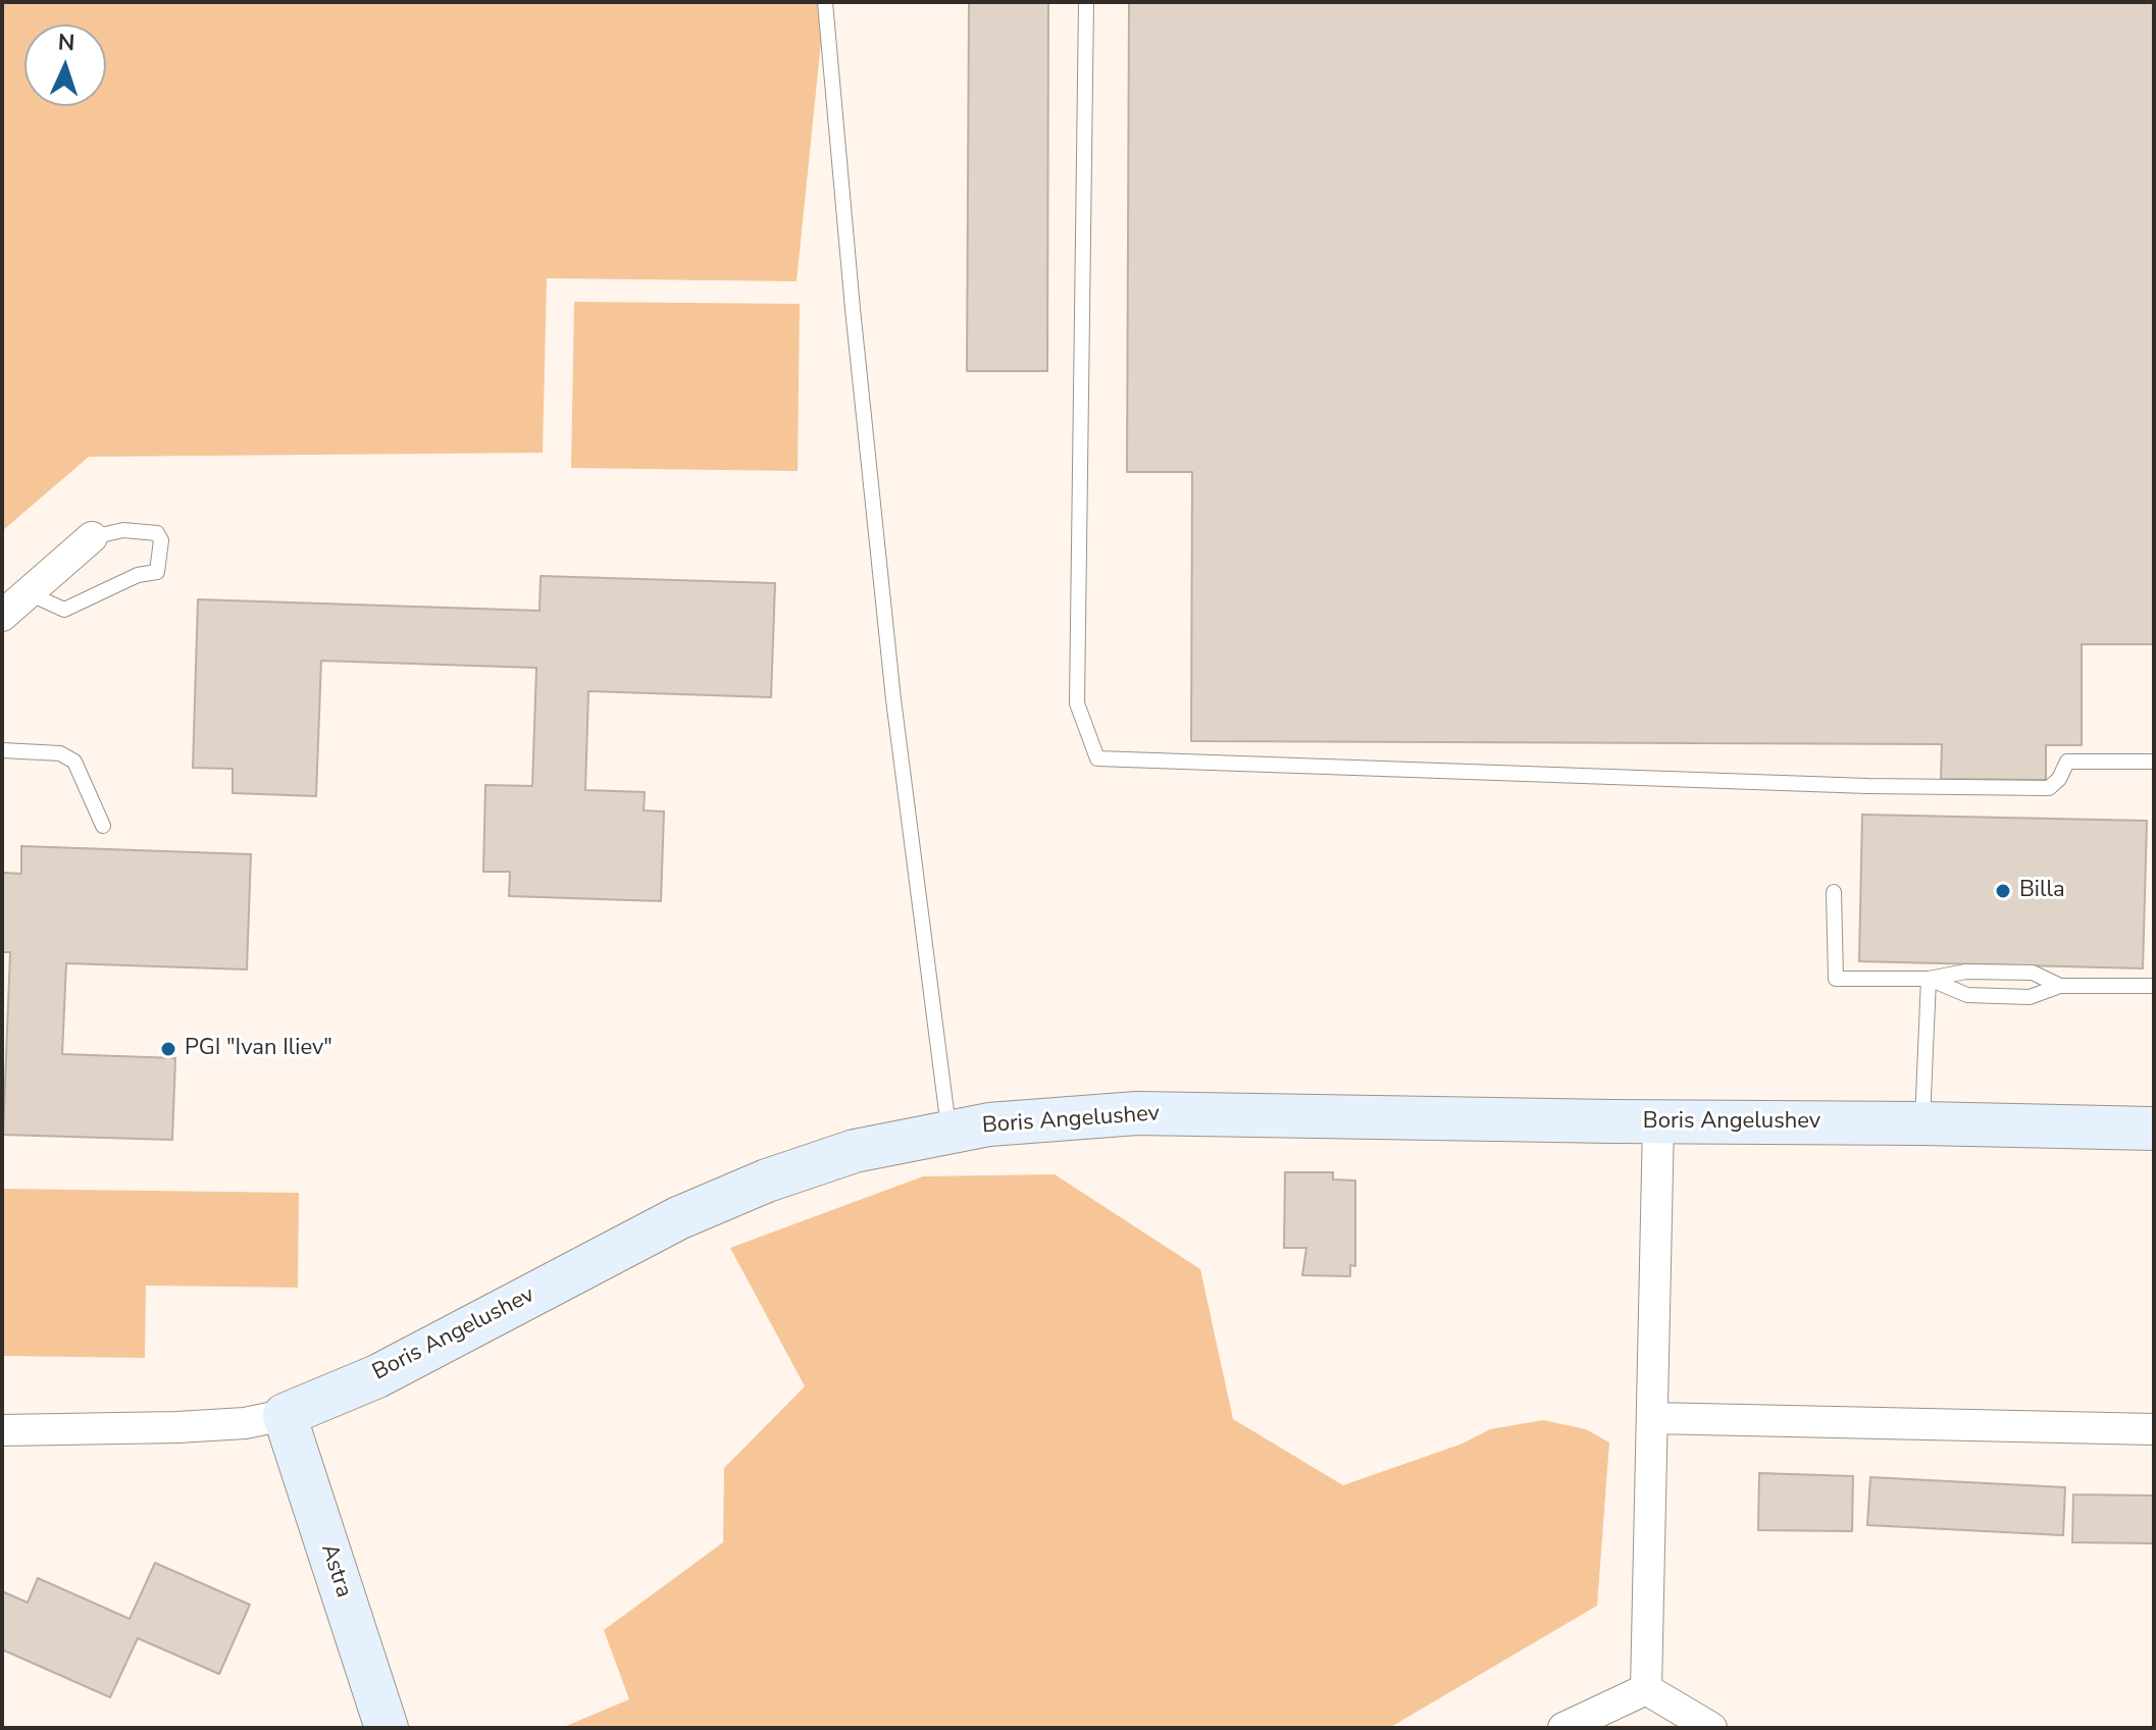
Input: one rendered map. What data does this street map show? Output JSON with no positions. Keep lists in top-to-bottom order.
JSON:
{
  "streets": {
    "street": ["Boris Angelushev", "Astra"]
  },
  "crossings": [
    ["Boris Angelushev", "Astra"]
  ],
  "places": ["Billa", "PGI \"Ivan Iliev\""],
  "north": "top"
}
